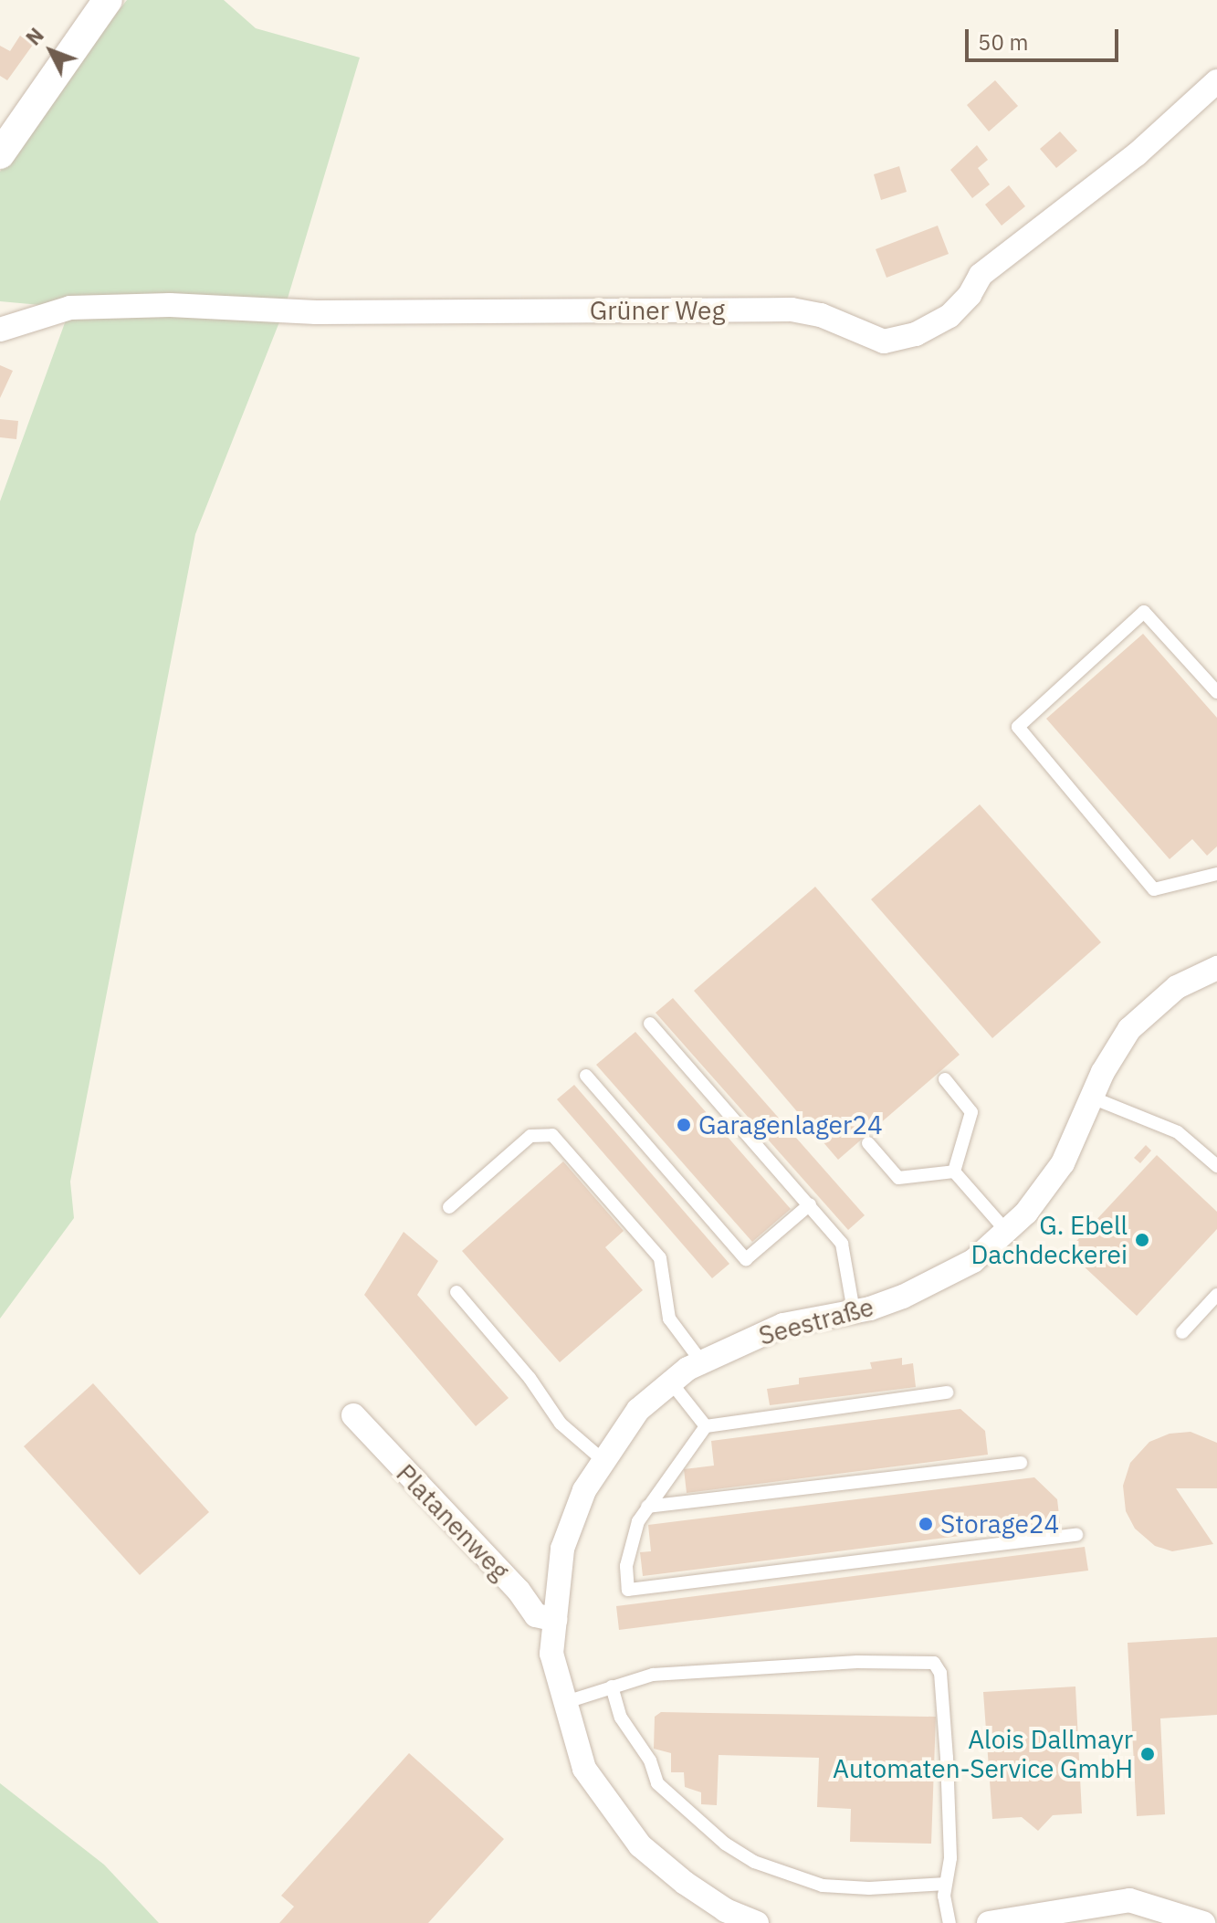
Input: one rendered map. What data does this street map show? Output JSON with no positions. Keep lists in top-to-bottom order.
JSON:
{
  "streets": {
    "street": ["Grüner Weg", "Seestraße", "Platanenweg"]
  },
  "crossings": [
    ["Seestraße", "Platanenweg"]
  ],
  "places": [
    "Garagenlager24",
    "G. Ebell Dachdeckerei",
    "Storage24",
    "Alois Dallmayr Automaten-Service GmbH"
  ],
  "scale_bar": "50 m",
  "north": "top left"
}
